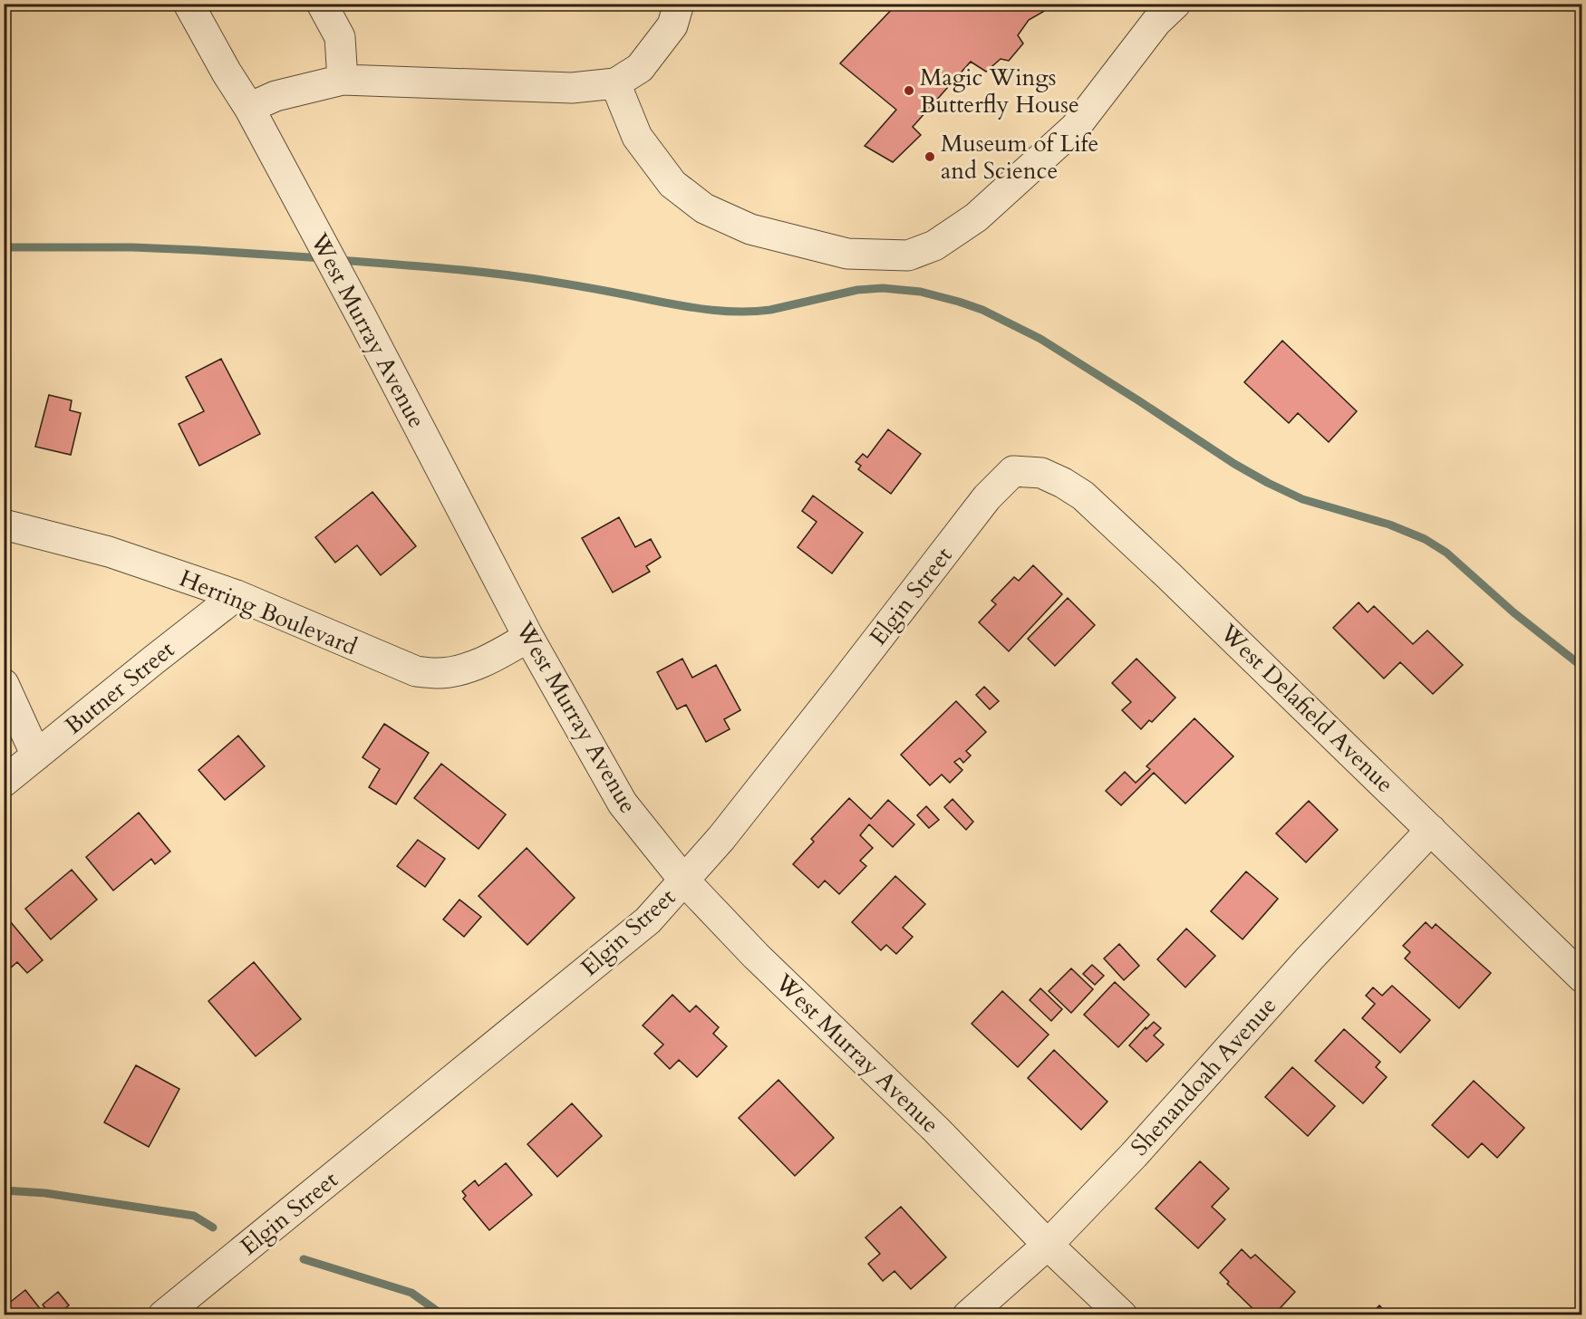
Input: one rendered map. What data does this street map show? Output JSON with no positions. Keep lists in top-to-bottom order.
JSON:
{
  "streets": {
    "street": [
      "West Murray Avenue",
      "Elgin Street",
      "Herring Boulevard",
      "Butner Street",
      "West Delafield Avenue",
      "Shenandoah Avenue"
    ]
  },
  "crossings": [
    ["West Murray Avenue", "Elgin Street"],
    ["West Murray Avenue", "Herring Boulevard"],
    ["West Murray Avenue", "Shenandoah Avenue"],
    ["Elgin Street", "West Delafield Avenue"],
    ["Herring Boulevard", "Butner Street"],
    ["West Delafield Avenue", "Shenandoah Avenue"]
  ],
  "places": ["Magic Wings Butterfly House", "Museum of Life and Science"]
}
